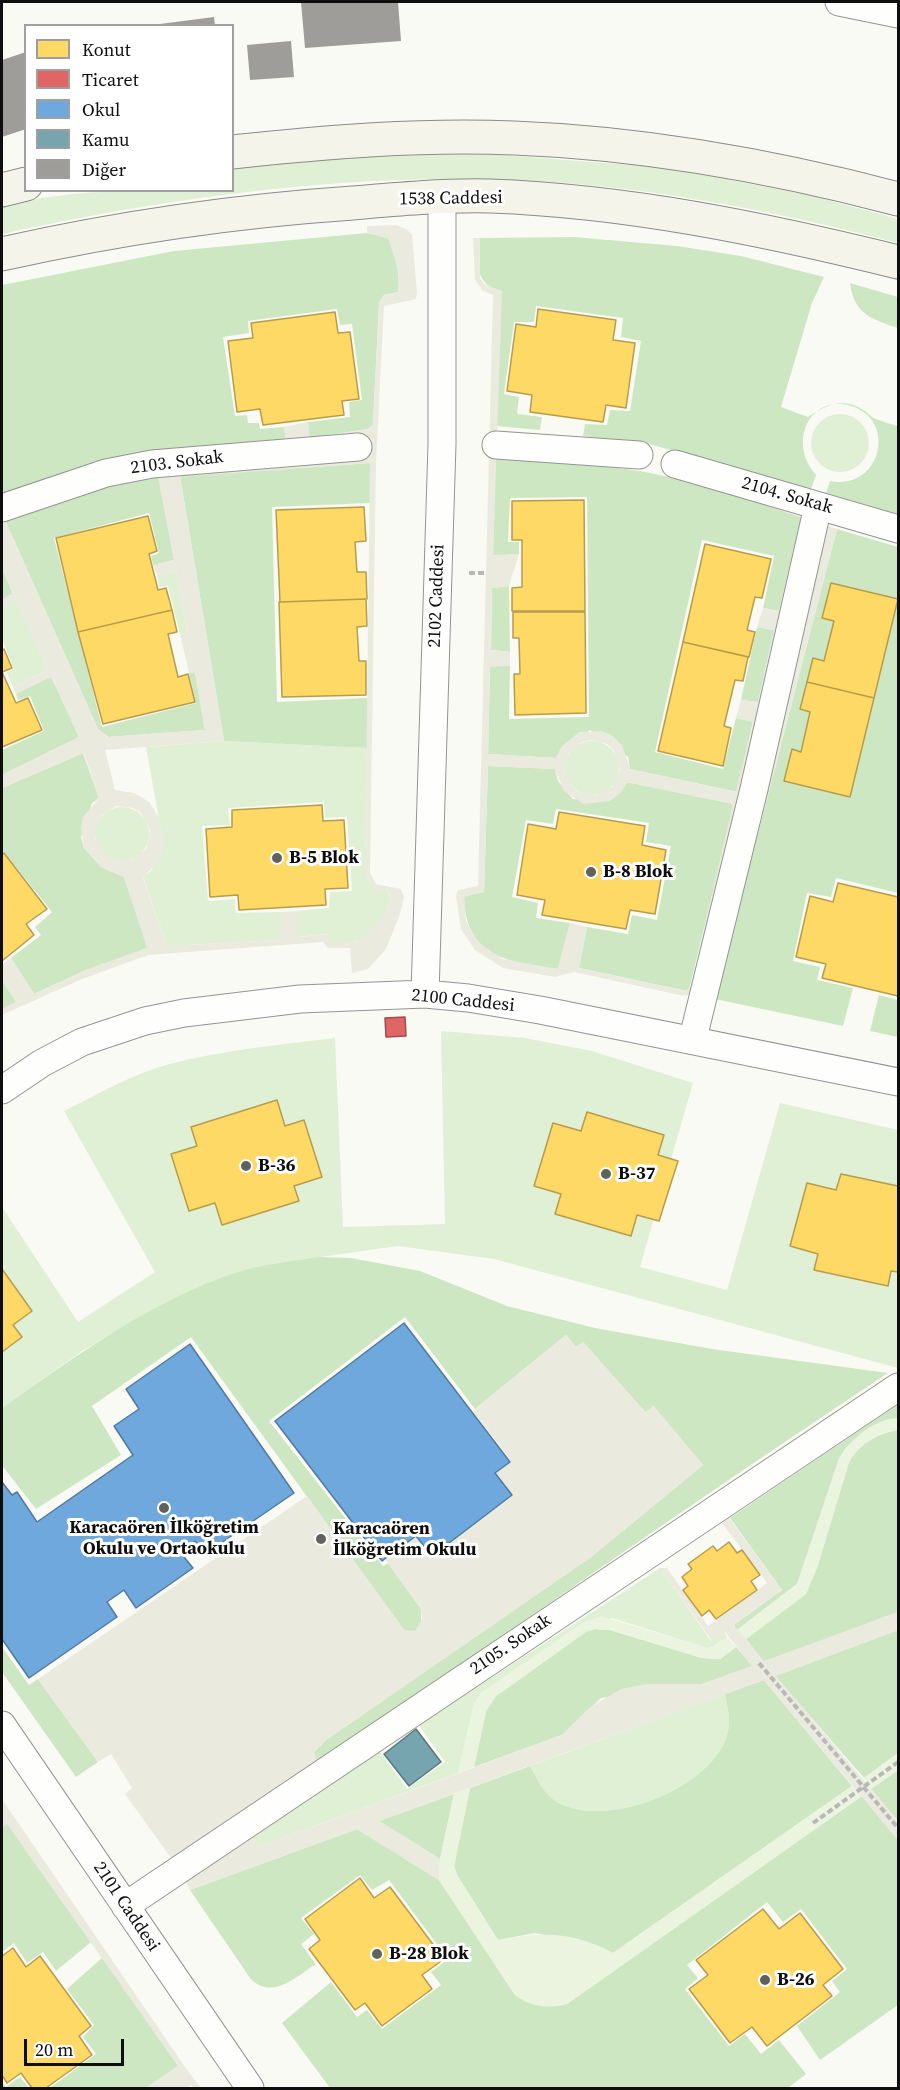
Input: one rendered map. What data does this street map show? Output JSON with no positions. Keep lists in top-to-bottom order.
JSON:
{
  "streets": {
    "main road": ["1538 Caddesi"],
    "street": [
      "2103. Sokak",
      "2104. Sokak",
      "2102 Caddesi",
      "2100 Caddesi",
      "2105. Sokak",
      "2101 Caddesi"
    ]
  },
  "crossings": [
    ["1538 Caddesi", "2102 Caddesi"],
    ["2102 Caddesi", "2100 Caddesi"],
    ["2105. Sokak", "2101 Caddesi"]
  ],
  "places": [
    "B-5 Blok",
    "B-8 Blok",
    "B-36",
    "B-37",
    "Karacaören İlköğretim Okulu ve Ortaokulu",
    "Karacaören İlköğretim Okulu",
    "B-28 Blok",
    "B-26"
  ],
  "legend": [
    "Konut",
    "Ticaret",
    "Okul",
    "Kamu",
    "Diğer"
  ],
  "scale_bar": "20 m"
}
